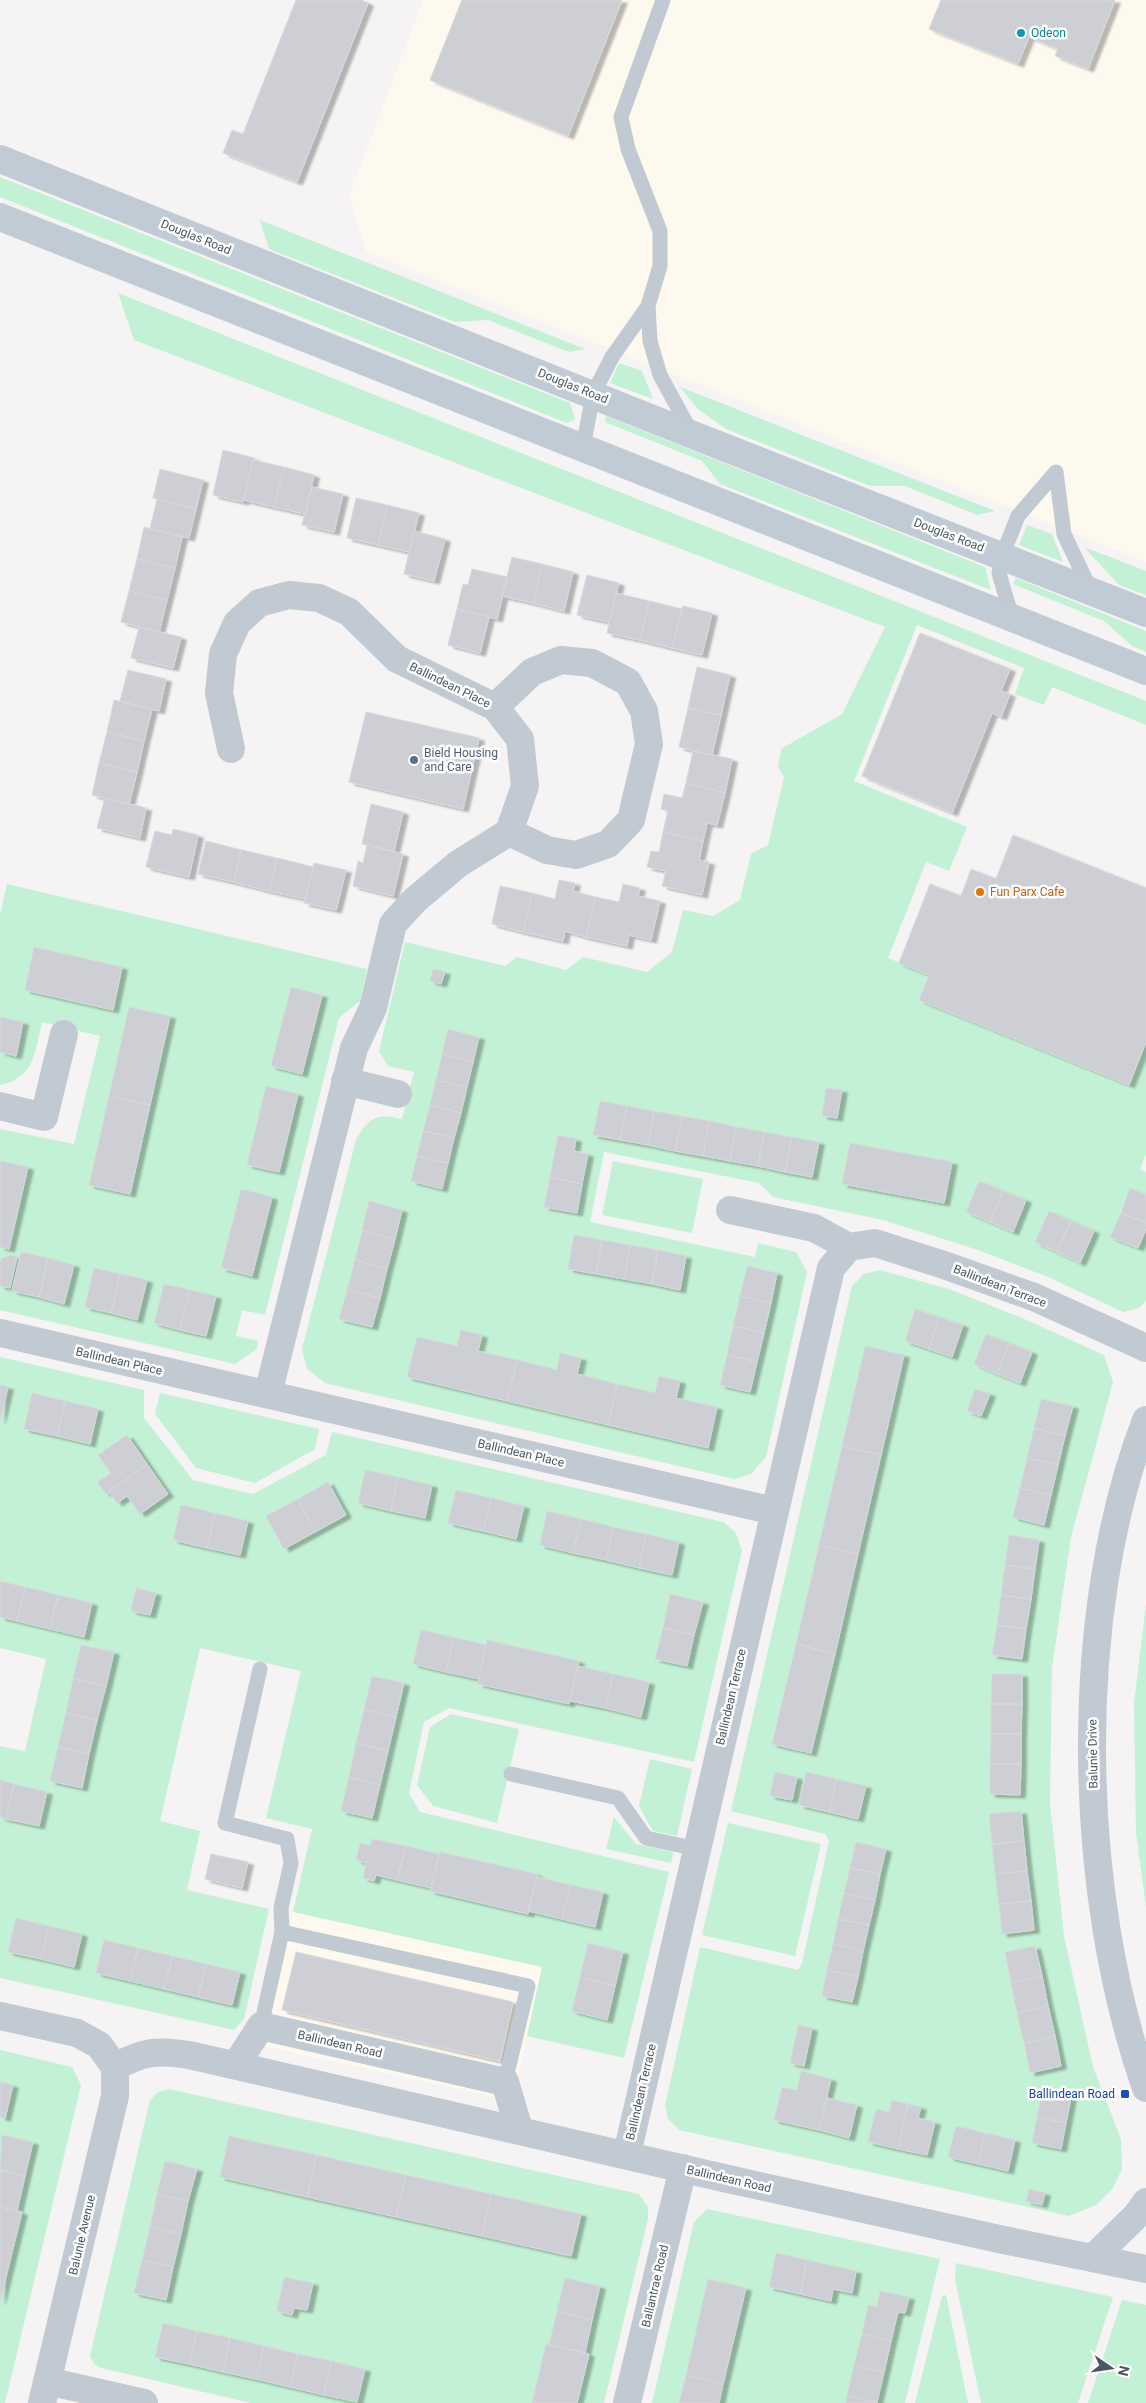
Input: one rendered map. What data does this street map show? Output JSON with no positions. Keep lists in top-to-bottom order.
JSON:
{
  "streets": {
    "main road": ["Douglas Road"],
    "street": [
      "Ballindean Place",
      "Ballindean Terrace",
      "Balunie Drive",
      "Ballindean Road",
      "Balunie Avenue",
      "Ballantrae Road"
    ]
  },
  "crossings": [
    ["Ballindean Place", "Ballindean Terrace"],
    ["Ballindean Terrace", "Ballindean Road"],
    ["Ballindean Road", "Balunie Avenue"],
    ["Ballindean Road", "Ballantrae Road"]
  ],
  "places": {
    "other": ["Odeon", "Bield Housing and Care", "Fun Parx Cafe"],
    "transit": ["Ballindean Road"]
  },
  "north": "right"
}
